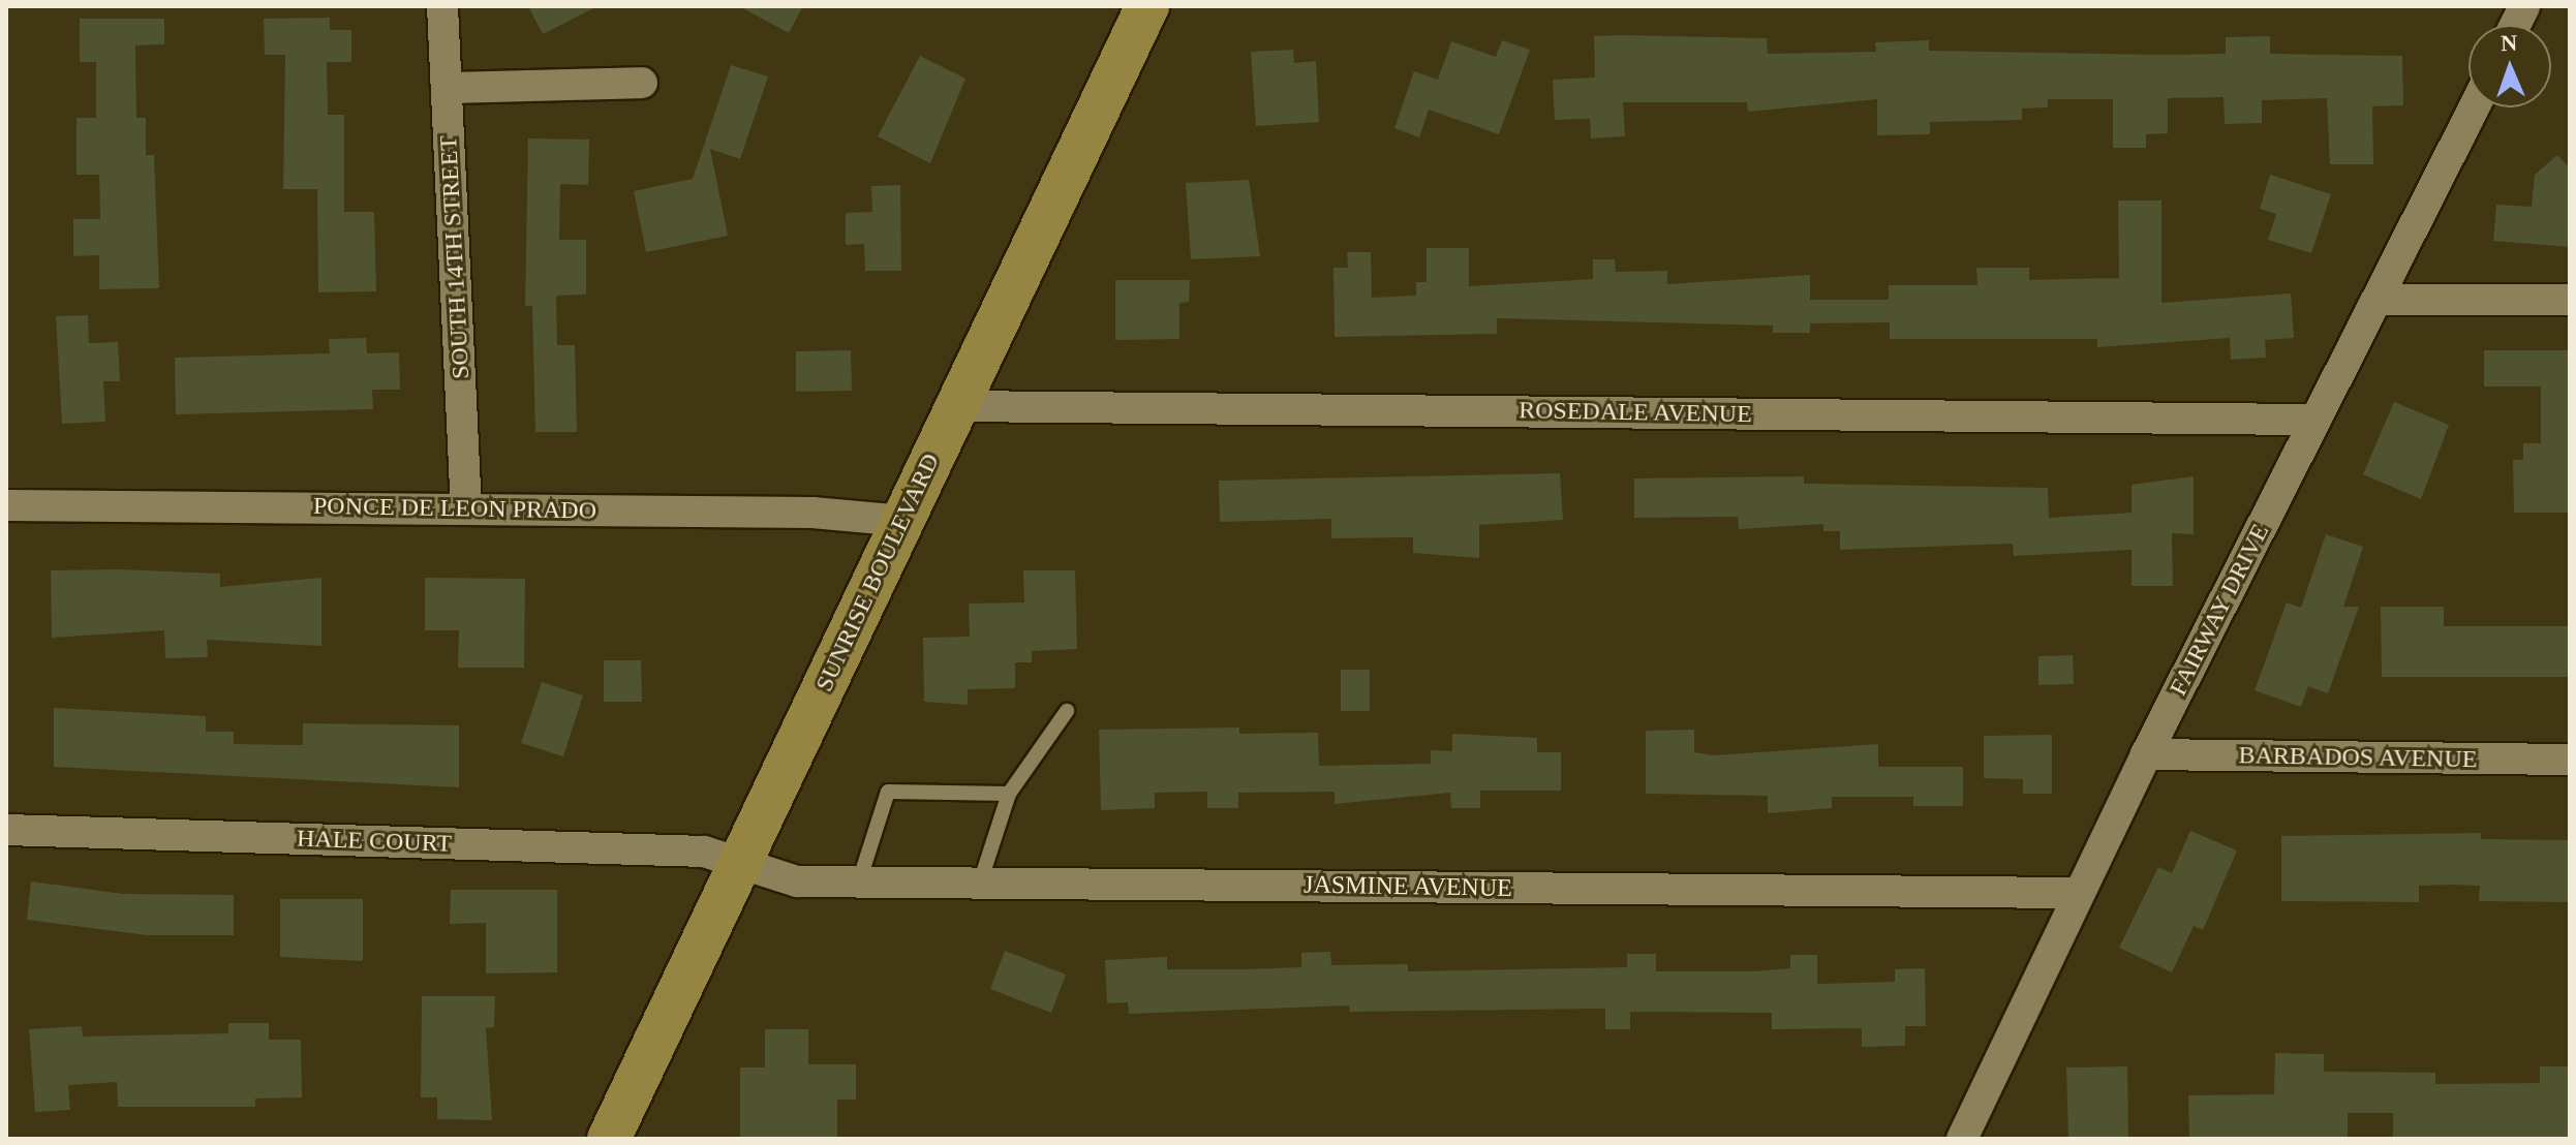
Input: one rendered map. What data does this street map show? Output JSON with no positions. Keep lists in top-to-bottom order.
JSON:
{
  "streets": {
    "street": [
      "SOUTH 14TH STREET",
      "ROSEDALE AVENUE",
      "PONCE DE LEON PRADO",
      "SUNRISE BOULEVARD",
      "FAIRWAY DRIVE",
      "BARBADOS AVENUE",
      "HALE COURT",
      "JASMINE AVENUE"
    ]
  },
  "crossings": [
    ["SOUTH 14TH STREET", "PONCE DE LEON PRADO"],
    ["ROSEDALE AVENUE", "SUNRISE BOULEVARD"],
    ["ROSEDALE AVENUE", "FAIRWAY DRIVE"],
    ["PONCE DE LEON PRADO", "SUNRISE BOULEVARD"],
    ["SUNRISE BOULEVARD", "HALE COURT"],
    ["SUNRISE BOULEVARD", "JASMINE AVENUE"],
    ["FAIRWAY DRIVE", "BARBADOS AVENUE"],
    ["FAIRWAY DRIVE", "JASMINE AVENUE"],
    ["HALE COURT", "JASMINE AVENUE"]
  ],
  "north": "top"
}
